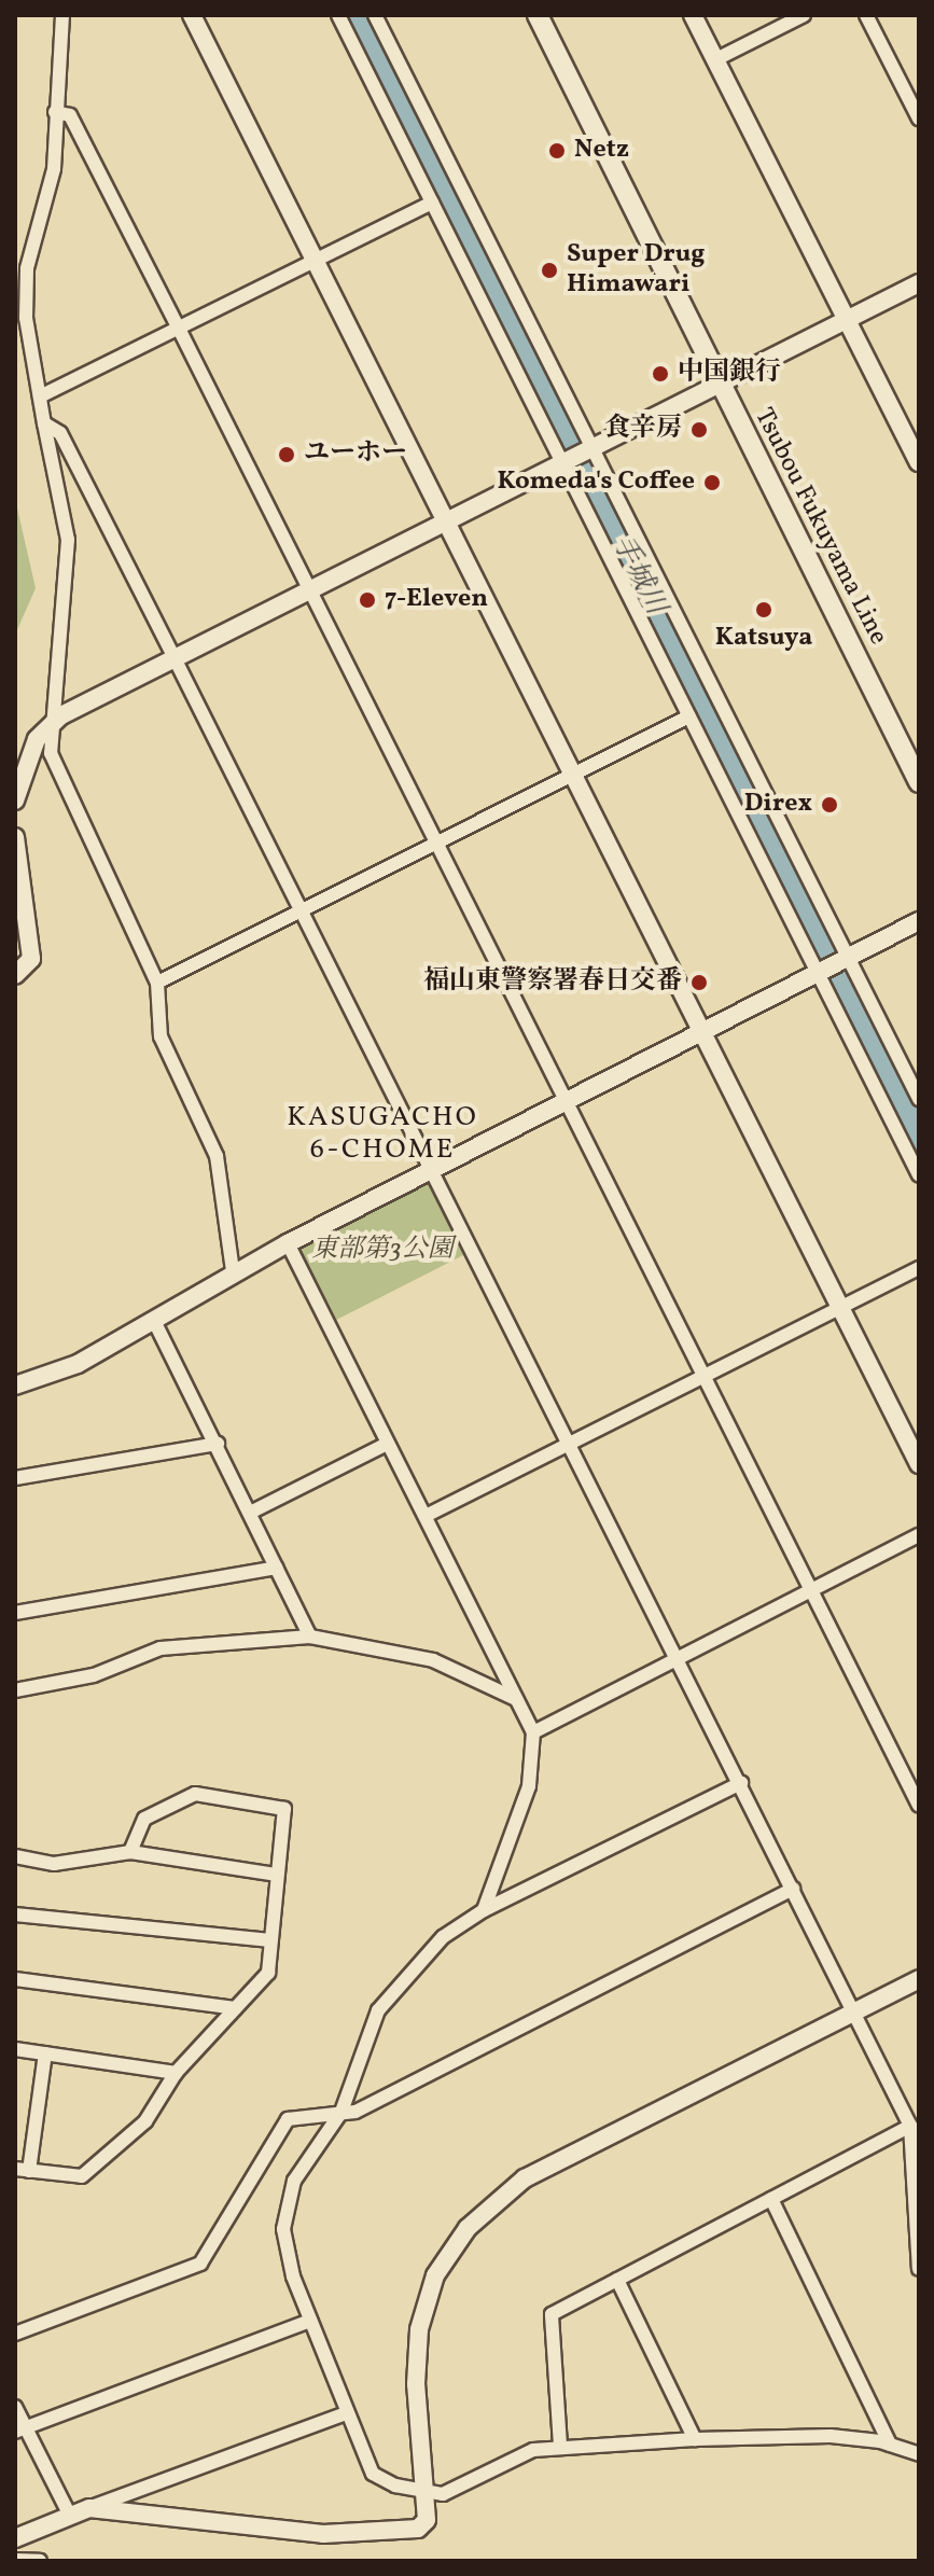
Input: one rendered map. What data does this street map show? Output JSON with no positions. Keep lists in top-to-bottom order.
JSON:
{
  "streets": {
    "main road": ["Tsubou Fukuyama Line"]
  },
  "districts": ["KASUGACHO 6-CHOME"],
  "water": ["手城川"],
  "parks": ["東部第3公園"],
  "places": [
    "Netz",
    "Super Drug Himawari",
    "中国銀行",
    "食辛房",
    "ユーホー",
    "Komeda's Coffee",
    "7-Eleven",
    "Katsuya",
    "Direx",
    "福山東警察署春日交番"
  ]
}
